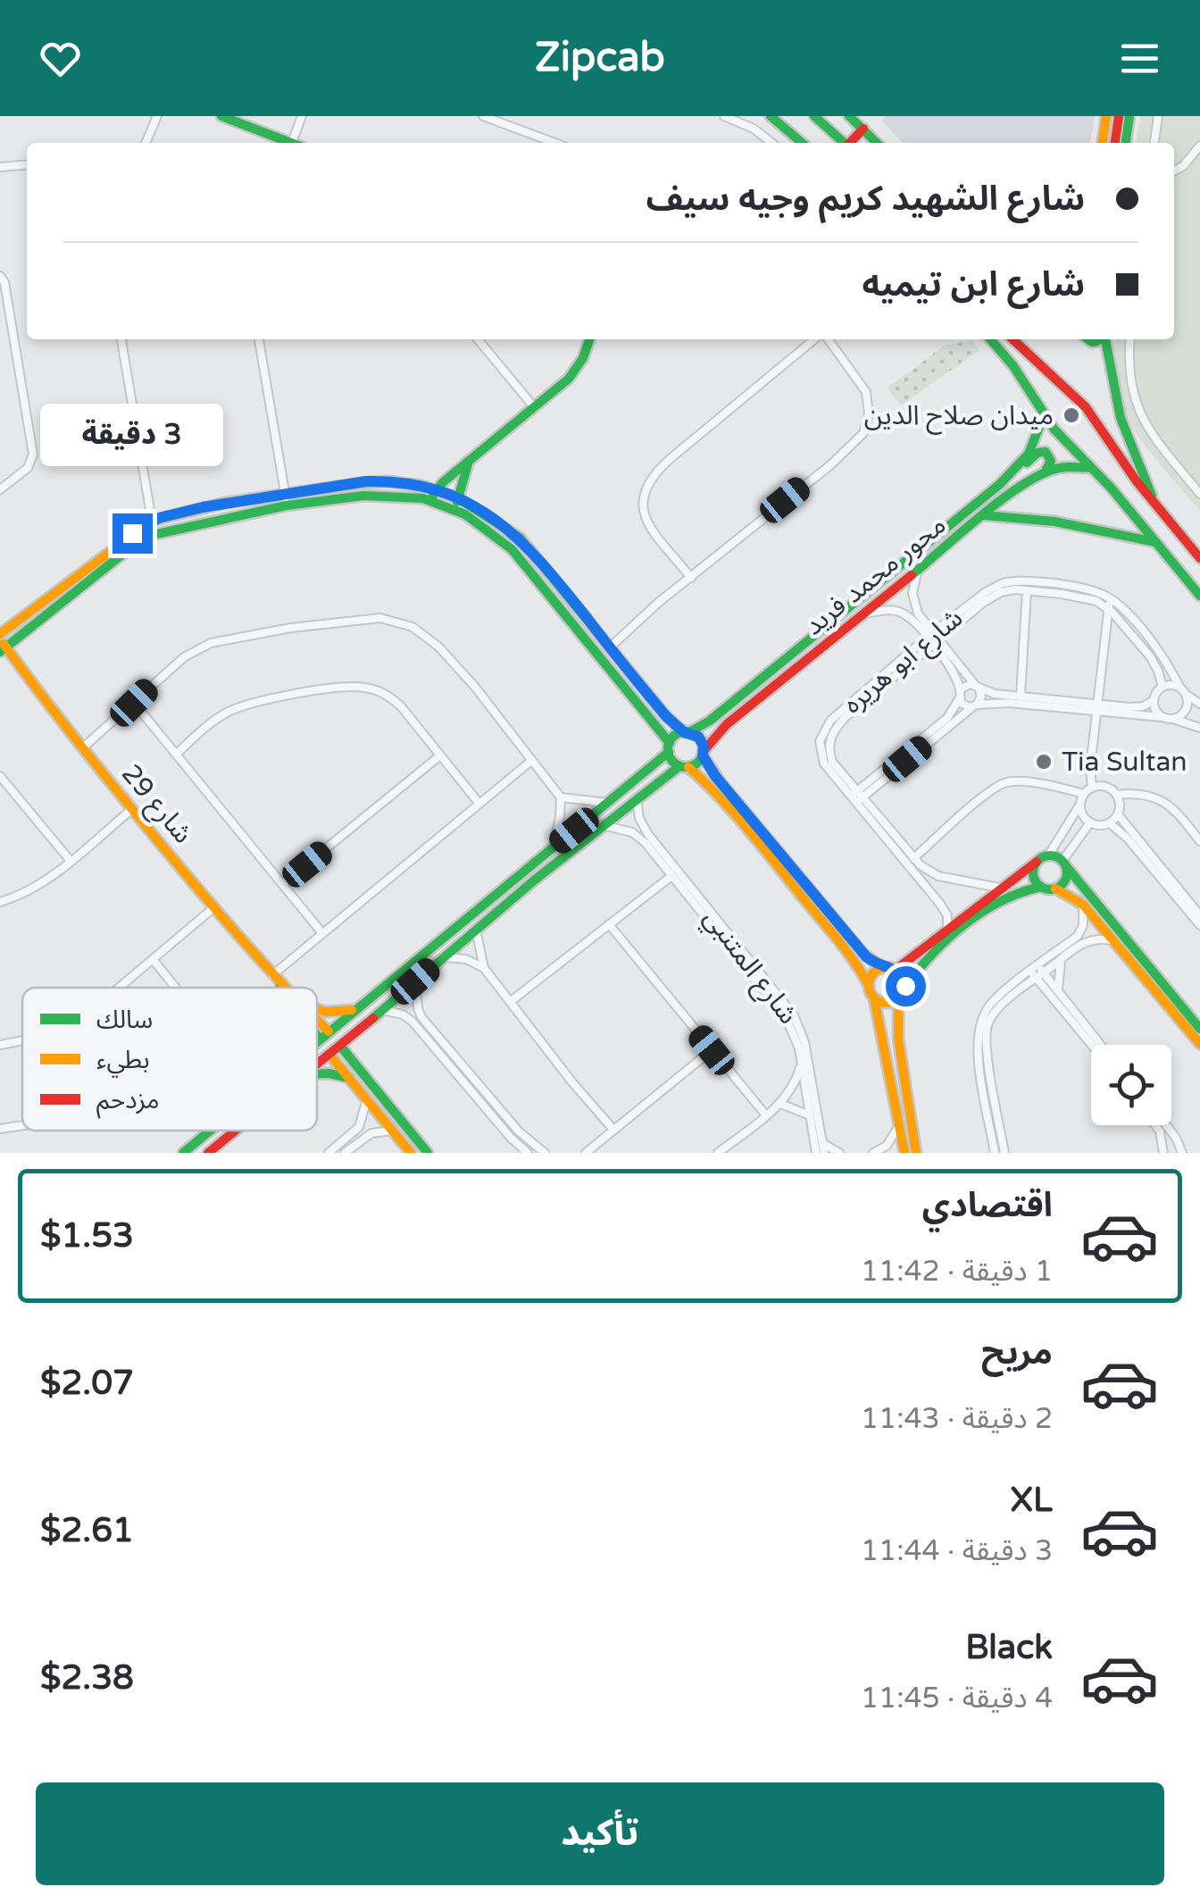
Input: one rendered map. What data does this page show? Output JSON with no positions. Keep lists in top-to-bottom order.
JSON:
{
  "streets": {
    "street": [
      "محور محمد فريد",
      "شارع ابو هريره",
      "شارع 29",
      "شارع المتنبي"
    ]
  },
  "places": ["ميدان صلاح الدين", "Tia Sultan"],
  "legend": ["سالك", "بطيء", "مزدحم"],
  "page": {
    "header": "Zipcab",
    "banner": ["شارع الشهيد كريم وجيه سيف", "شارع ابن تيميه"],
    "bubble": "3 دقيقة",
    "list": [
      {
        "name": "اقتصادي",
        "note": "1 دقيقة · 11:42",
        "value": "$1.53"
      },
      {
        "name": "مريح",
        "note": "2 دقيقة · 11:43",
        "value": "$2.07"
      },
      {
        "name": "XL",
        "note": "3 دقيقة · 11:44",
        "value": "$2.61"
      },
      {
        "name": "Black",
        "note": "4 دقيقة · 11:45",
        "value": "$2.38"
      }
    ],
    "buttons": "تأكيد"
  }
}
